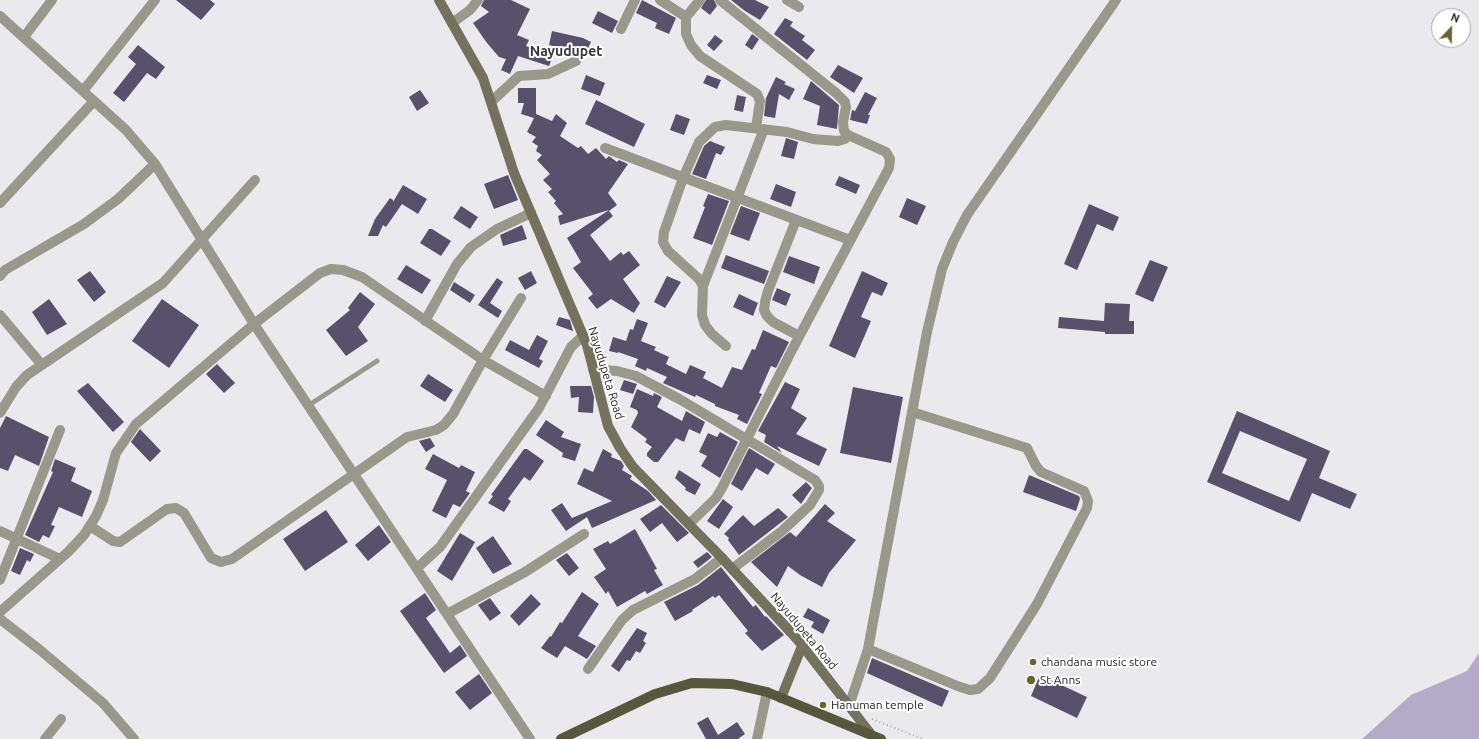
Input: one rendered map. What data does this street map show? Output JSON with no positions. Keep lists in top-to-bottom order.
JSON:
{
  "streets": {
    "street": ["Nayudupeta Road"]
  },
  "districts": ["Nayudupet"],
  "places": ["chandana music store", "St Anns", "Hanuman temple"],
  "north": "top"
}
